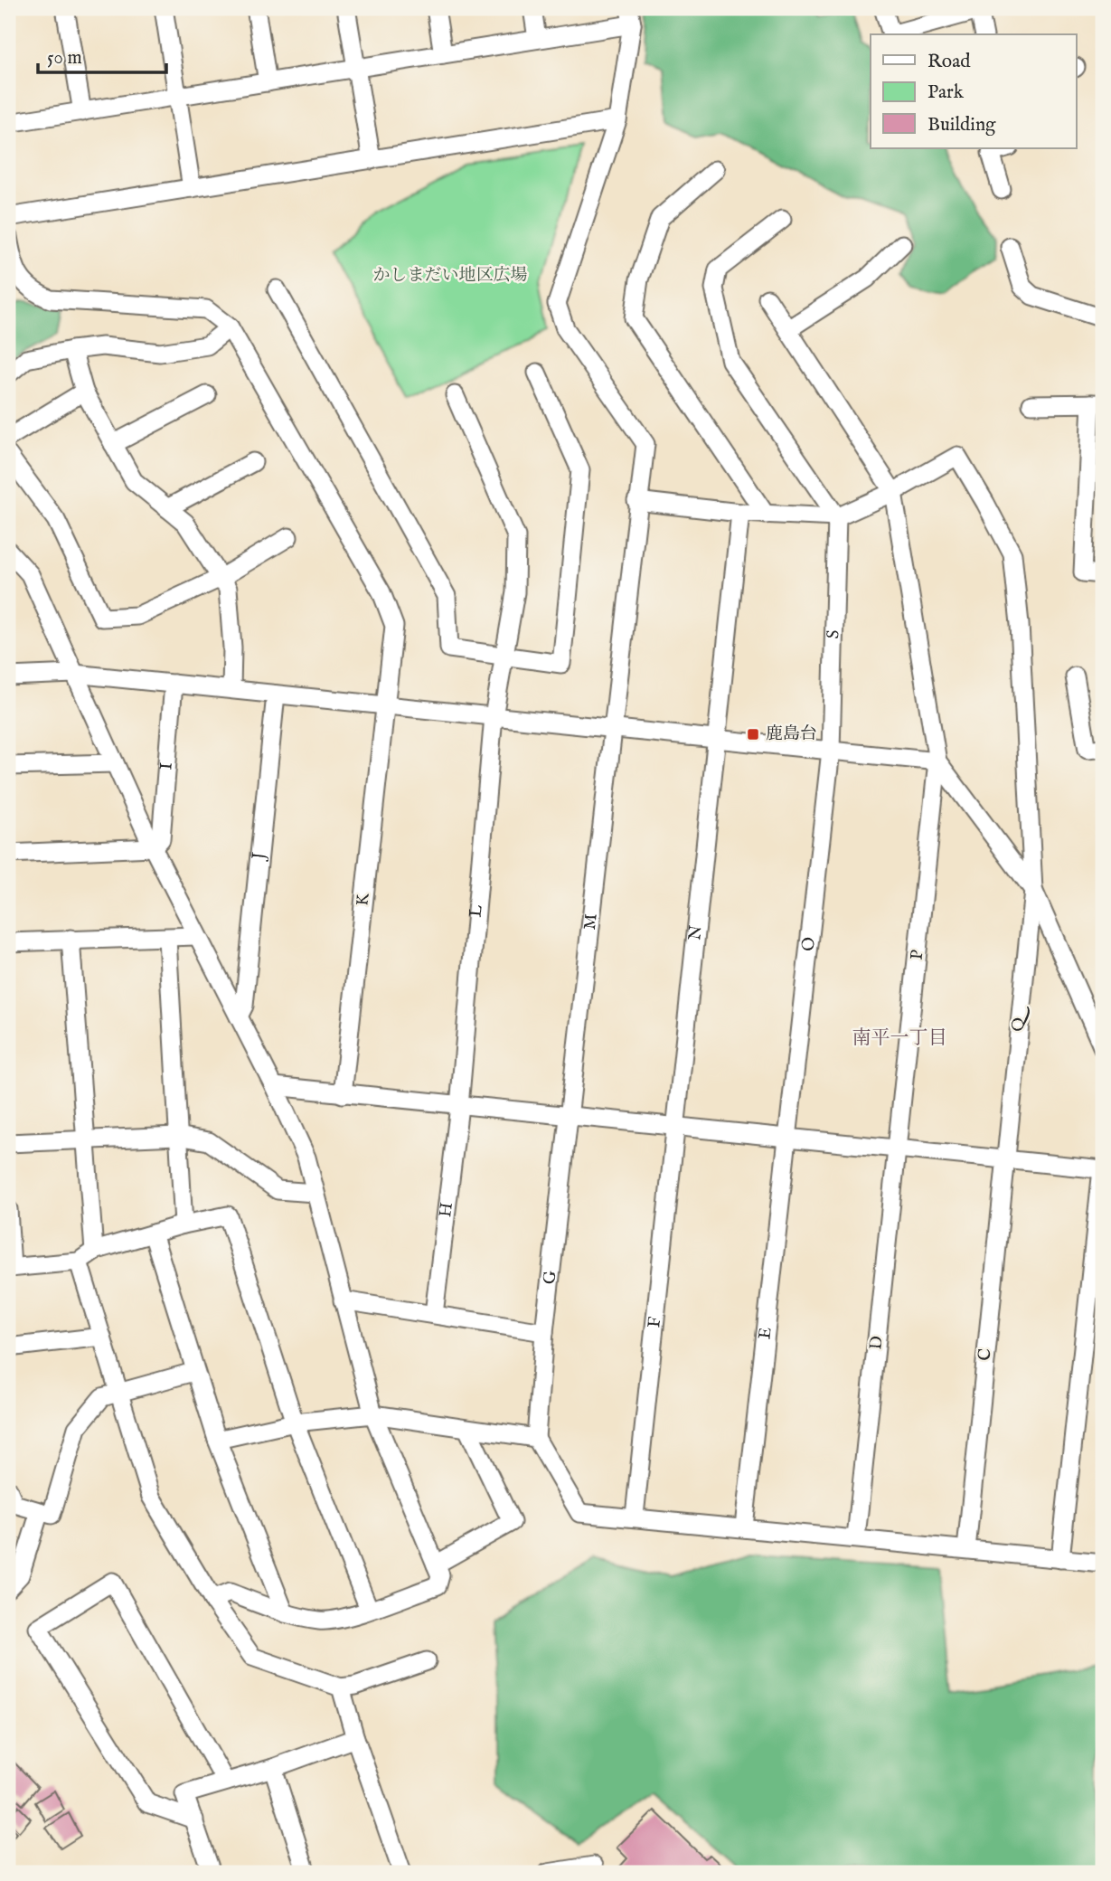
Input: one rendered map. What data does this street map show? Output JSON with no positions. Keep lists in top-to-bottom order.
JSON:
{
  "streets": {
    "street": [
      "S",
      "I",
      "J",
      "K",
      "L",
      "M",
      "N",
      "O",
      "P",
      "Q",
      "H",
      "G",
      "F",
      "E",
      "D",
      "C"
    ]
  },
  "crossings": [
    ["S", "O"],
    ["L", "H"],
    ["M", "G"],
    ["N", "F"],
    ["O", "E"],
    ["P", "D"],
    ["Q", "C"]
  ],
  "districts": ["南平一丁目"],
  "parks": ["かしまだい地区広場"],
  "places": {
    "transit": ["鹿島台"]
  },
  "legend": ["Road", "Park", "Building"],
  "scale_bar": "50 m"
}
